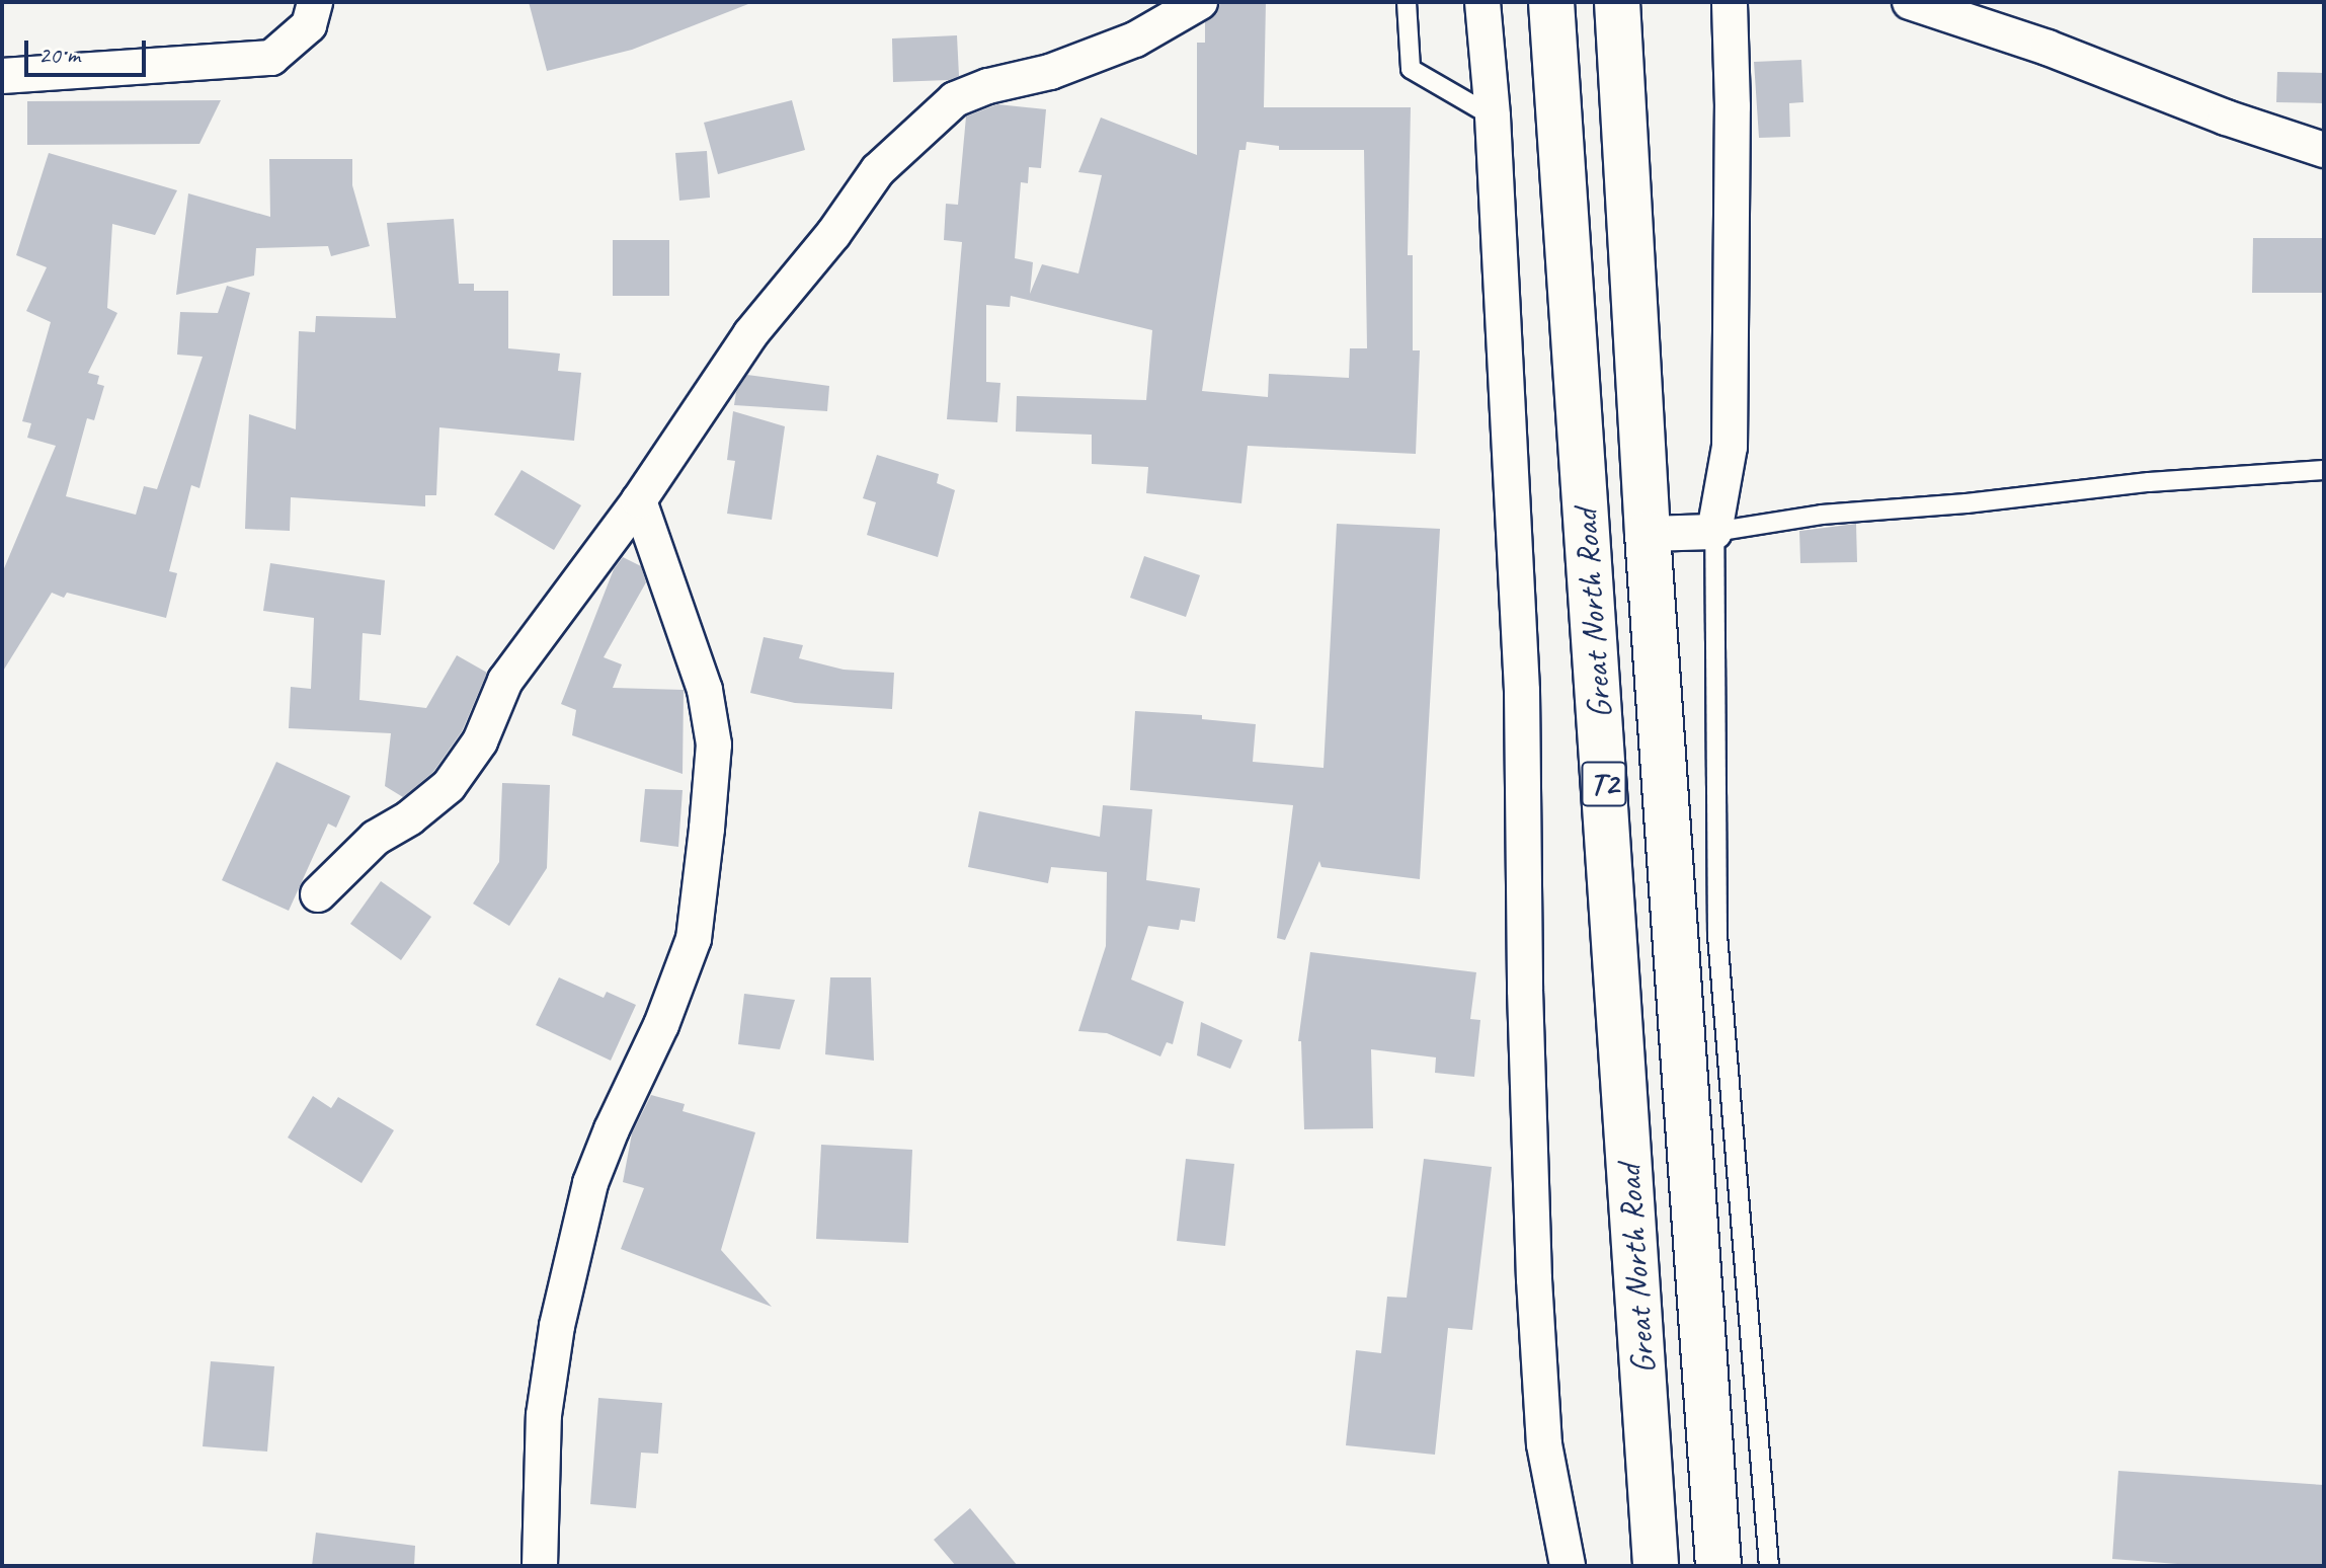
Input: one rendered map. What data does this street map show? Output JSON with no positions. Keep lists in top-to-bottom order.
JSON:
{
  "streets": {
    "main road": ["Great North Road", "T2"]
  },
  "scale_bar": "20 m"
}
